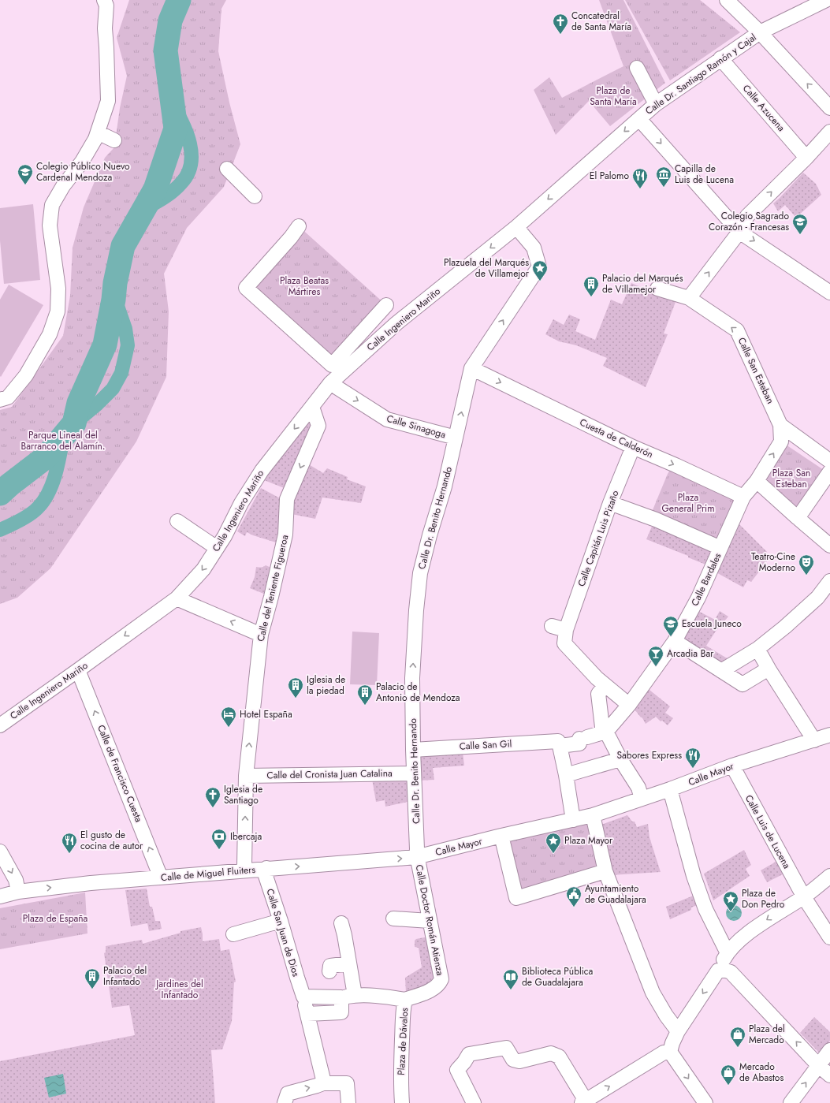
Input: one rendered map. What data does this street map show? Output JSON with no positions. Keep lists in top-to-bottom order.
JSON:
{
  "streets": {
    "street": [
      "Calle Dr. Santiago Ramón y Cajal",
      "Calle Azucena",
      "Calle Ingeniero Mariño",
      "Calle San Esteban",
      "Calle Sinagoga",
      "Cuesta de Calderón",
      "Calle Dr. Benito Hernando",
      "Calle Capitán Luis Pizaño",
      "Calle Bardales",
      "Calle del Teniente Figueroa",
      "Calle San Gil",
      "Calle de Francisco Cuesta",
      "Calle del Cronista Juan Catalina",
      "Calle Mayor",
      "Calle Luis de Lucena",
      "Calle de Miguel Fluiters",
      "Calle Doctor Román Atienza",
      "Calle San Juan de Dios",
      "Plaza de Dávalos"
    ]
  },
  "crossings": [
    ["Calle Dr. Santiago Ramón y Cajal", "Calle Azucena"],
    ["Calle Dr. Santiago Ramón y Cajal", "Calle Ingeniero Mariño"],
    ["Calle Dr. Santiago Ramón y Cajal", "Calle Dr. Benito Hernando"],
    ["Calle Ingeniero Mariño", "Calle Sinagoga"],
    ["Calle Ingeniero Mariño", "Calle Dr. Benito Hernando"],
    ["Calle Ingeniero Mariño", "Calle del Teniente Figueroa"],
    ["Calle Ingeniero Mariño", "Calle de Francisco Cuesta"],
    ["Calle Sinagoga", "Calle Dr. Benito Hernando"],
    ["Cuesta de Calderón", "Calle Dr. Benito Hernando"],
    ["Cuesta de Calderón", "Calle Capitán Luis Pizaño"],
    ["Cuesta de Calderón", "Calle Bardales"],
    ["Calle Dr. Benito Hernando", "Calle San Gil"],
    ["Calle Dr. Benito Hernando", "Calle del Cronista Juan Catalina"],
    ["Calle Dr. Benito Hernando", "Calle Mayor"],
    ["Calle Dr. Benito Hernando", "Calle de Miguel Fluiters"],
    ["Calle Dr. Benito Hernando", "Calle Doctor Román Atienza"],
    ["Calle del Teniente Figueroa", "Calle del Cronista Juan Catalina"],
    ["Calle del Teniente Figueroa", "Calle de Miguel Fluiters"],
    ["Calle de Francisco Cuesta", "Calle de Miguel Fluiters"],
    ["Calle Mayor", "Calle Luis de Lucena"],
    ["Calle Mayor", "Calle de Miguel Fluiters"],
    ["Calle Mayor", "Calle Doctor Román Atienza"],
    ["Calle de Miguel Fluiters", "Calle Doctor Román Atienza"],
    ["Calle de Miguel Fluiters", "Calle San Juan de Dios"],
    ["Calle Doctor Román Atienza", "Plaza de Dávalos"]
  ],
  "one_way": [
    "Calle Dr. Santiago Ramón y Cajal",
    "Calle Ingeniero Mariño",
    "Calle Sinagoga",
    "Calle Dr. Benito Hernando",
    "Calle de Francisco Cuesta",
    "Calle de Miguel Fluiters"
  ],
  "parks": [
    "Plaza de Santa María",
    "Plaza Beatas Mártires",
    "Parque Lineal del Barranco del Alamín.",
    "Plaza San Esteban",
    "Plaza General Prim",
    "Plaza de España",
    "Jardines del Infantado"
  ],
  "places": {
    "church": ["Concatedral de Santa María", "Iglesia de Santiago"],
    "school or university": ["Colegio Público Nuevo Cardenal Mendoza", "Colegio Sagrado Corazón - Francesas", "Escuela Juneco"],
    "museum": ["Capilla de Luis de Lucena"],
    "restaurant": ["El Palomo", "Sabores Express", "El gusto de cocina de autor"],
    "place": ["Plazuela del Marqués de Villamejor", "Plaza Mayor", "Plaza de Don Pedro"],
    "building": [
      "Palacio del Marqués de Villamejor",
      "Iglesia de la piedad",
      "Palacio de Antonio de Mendoza",
      "Palacio del Infantado"
    ],
    "theatre": ["Teatro-Cine Moderno"],
    "bar": ["Arcadia Bar"],
    "hotel": ["Hotel España"],
    "bank": ["Ibercaja"],
    "public building": ["Ayuntamiento de Guadalajara"],
    "library": ["Biblioteca Pública de Guadalajara"],
    "shop": ["Plaza del Mercado", "Mercado de Abastos"]
  }
}
